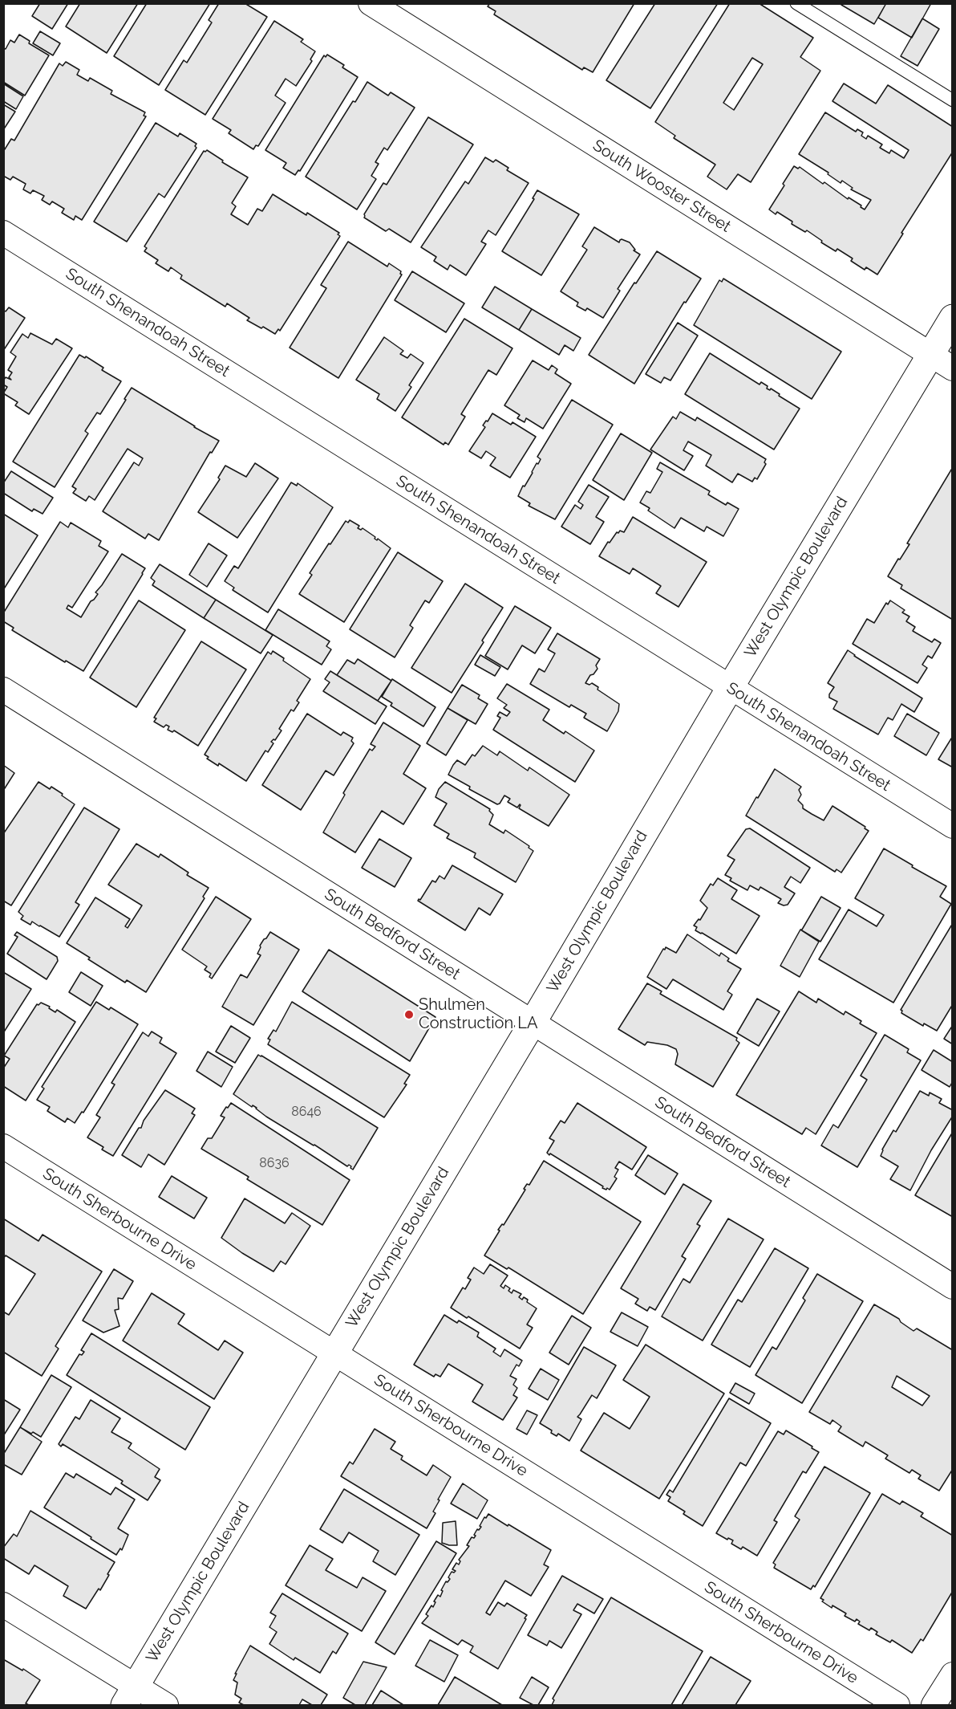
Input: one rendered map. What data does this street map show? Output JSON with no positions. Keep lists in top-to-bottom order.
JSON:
{
  "streets": {
    "main road": ["West Olympic Boulevard"],
    "street": [
      "South Wooster Street",
      "South Shenandoah Street",
      "South Bedford Street",
      "South Sherbourne Drive"
    ]
  },
  "crossings": [
    ["South Wooster Street", "West Olympic Boulevard"],
    ["South Shenandoah Street", "West Olympic Boulevard"],
    ["West Olympic Boulevard", "South Bedford Street"],
    ["West Olympic Boulevard", "South Sherbourne Drive"]
  ],
  "places": ["Shulmen Construction LA"],
  "house_numbers": ["8646", "8636"]
}
